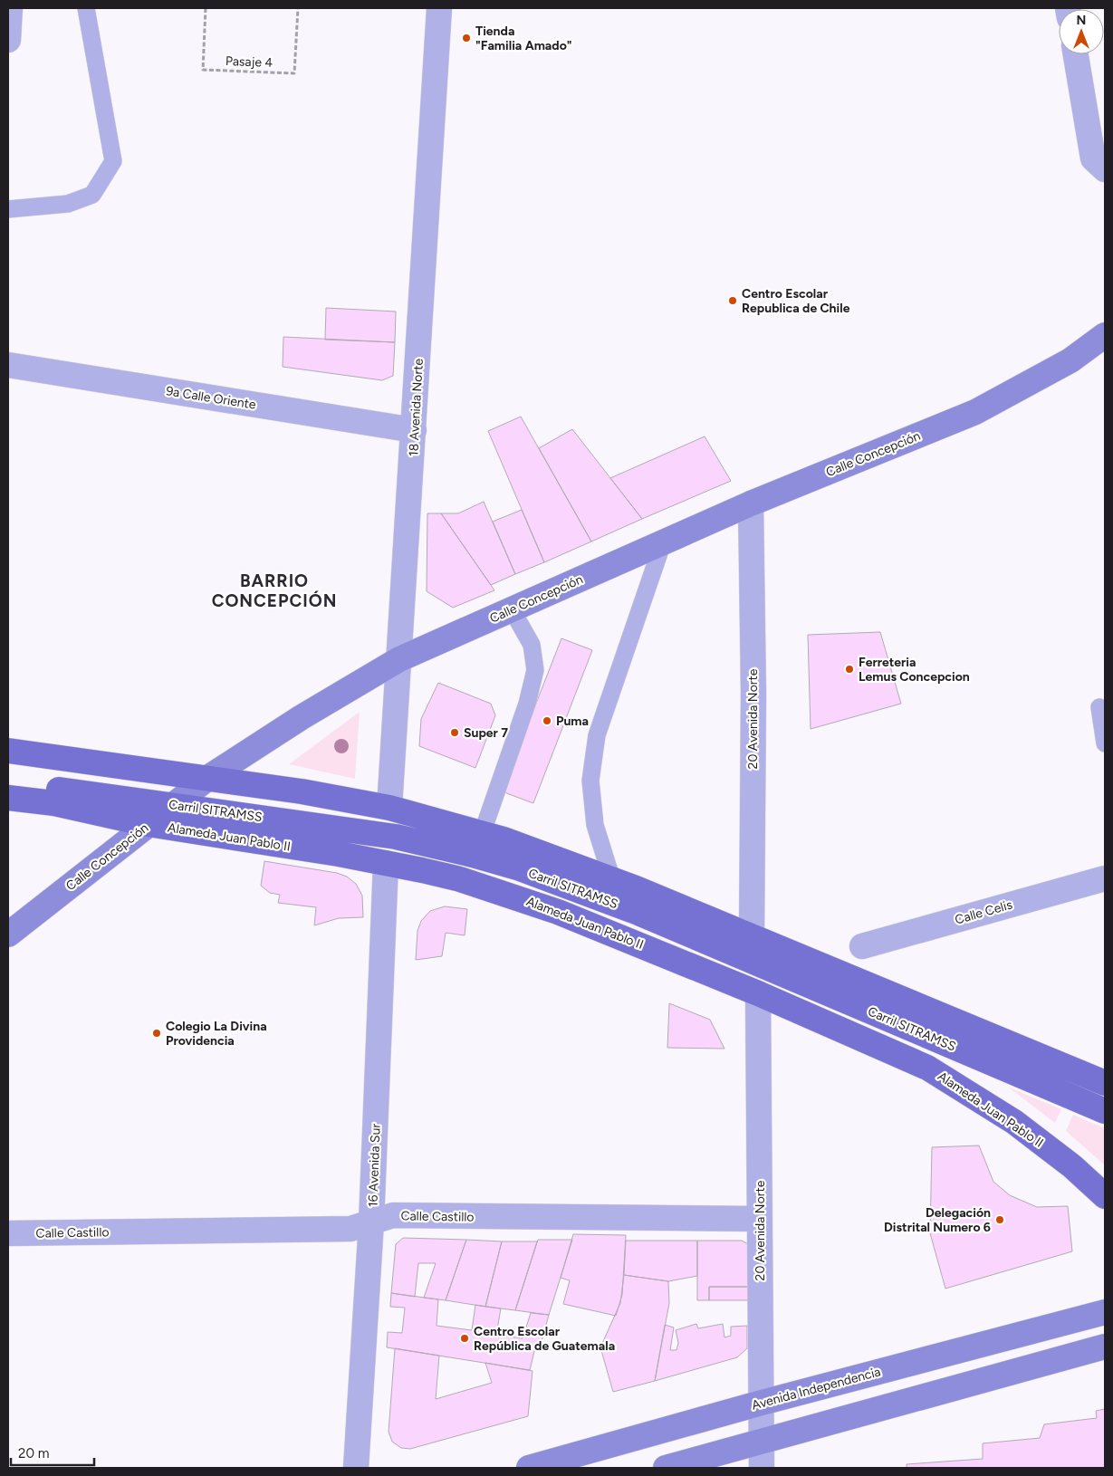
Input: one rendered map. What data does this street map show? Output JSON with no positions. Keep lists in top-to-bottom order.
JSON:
{
  "streets": {
    "main road": ["Carril SITRAMSS", "Alameda Juan Pablo II"],
    "street": [
      "9a Calle Oriente",
      "18 Avenida Norte",
      "Calle Concepción",
      "20 Avenida Norte",
      "Calle Celis",
      "16 Avenida Sur",
      "Calle Castillo",
      "Avenida Independencia"
    ],
    "path": ["Pasaje 4"]
  },
  "crossings": [
    ["9a Calle Oriente", "18 Avenida Norte"],
    ["18 Avenida Norte", "Calle Concepción"],
    ["Calle Concepción", "20 Avenida Norte"],
    ["Calle Concepción", "Carril SITRAMSS"],
    ["Calle Concepción", "Alameda Juan Pablo II"],
    ["20 Avenida Norte", "Alameda Juan Pablo II"],
    ["20 Avenida Norte", "Calle Castillo"],
    ["20 Avenida Norte", "Avenida Independencia"],
    ["Alameda Juan Pablo II", "16 Avenida Sur"],
    ["16 Avenida Sur", "Calle Castillo"]
  ],
  "districts": ["BARRIO CONCEPCIÓN"],
  "places": [
    "Tienda \"Familia Amado\"",
    "Centro Escolar Republica de Chile",
    "Ferreteria Lemus Concepcion",
    "Puma",
    "Super 7",
    "Colegio La Divina Providencia",
    "Delegación Distrital Numero 6",
    "Centro Escolar República de Guatemala"
  ],
  "scale_bar": "20 m",
  "north": "top"
}
